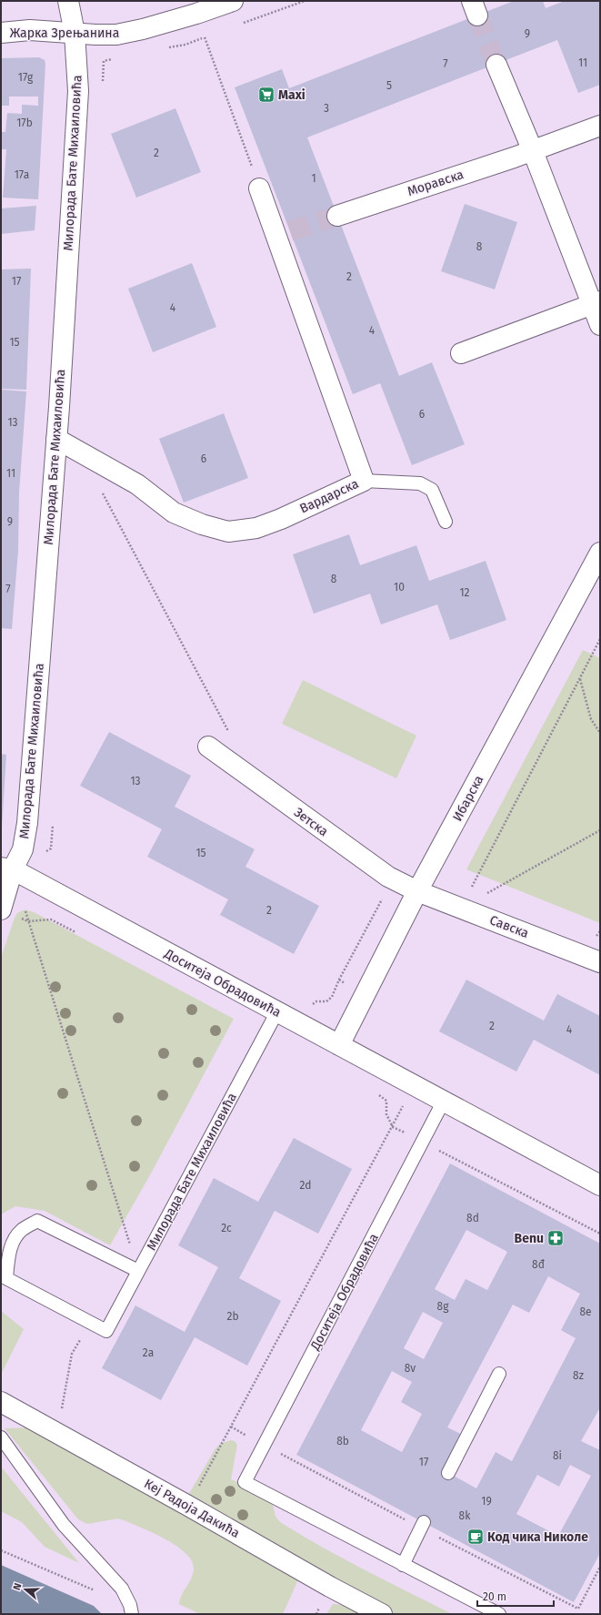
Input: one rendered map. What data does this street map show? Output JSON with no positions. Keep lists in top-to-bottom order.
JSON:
{
  "streets": {
    "street": [
      "Жарка Зрењанина",
      "Милорада Бате Михаиловића",
      "Моравска",
      "Вардарска",
      "Ибарска",
      "Зетска",
      "Савска",
      "Доситеја Обрадовића",
      "Кеј Радоја Дакића"
    ]
  },
  "crossings": [
    ["Жарка Зрењанина", "Милорада Бате Михаиловића"],
    ["Милорада Бате Михаиловића", "Вардарска"],
    ["Милорада Бате Михаиловића", "Доситеја Обрадовића"],
    ["Ибарска", "Зетска"],
    ["Ибарска", "Савска"],
    ["Ибарска", "Доситеја Обрадовића"],
    ["Зетска", "Савска"]
  ],
  "places": {
    "supermarket": ["Maxi"],
    "pharmacy": ["Benu"],
    "cafe": ["Код чика Николе"]
  },
  "house_numbers": [
    "9",
    "11",
    "7",
    "17g",
    "5",
    "3",
    "17b",
    "2",
    "17a",
    "1",
    "8",
    "2",
    "17",
    "4",
    "4",
    "15",
    "6",
    "13",
    "6",
    "11",
    "9",
    "8",
    "10",
    "7",
    "12",
    "13",
    "15",
    "2",
    "2",
    "4",
    "2d",
    "8d",
    "2c",
    "8đ",
    "8g",
    "8e",
    "2b",
    "2a",
    "8v",
    "8z",
    "8b",
    "8i",
    "17",
    "19",
    "8k"
  ],
  "scale_bar": "20 m",
  "north": "left"
}
